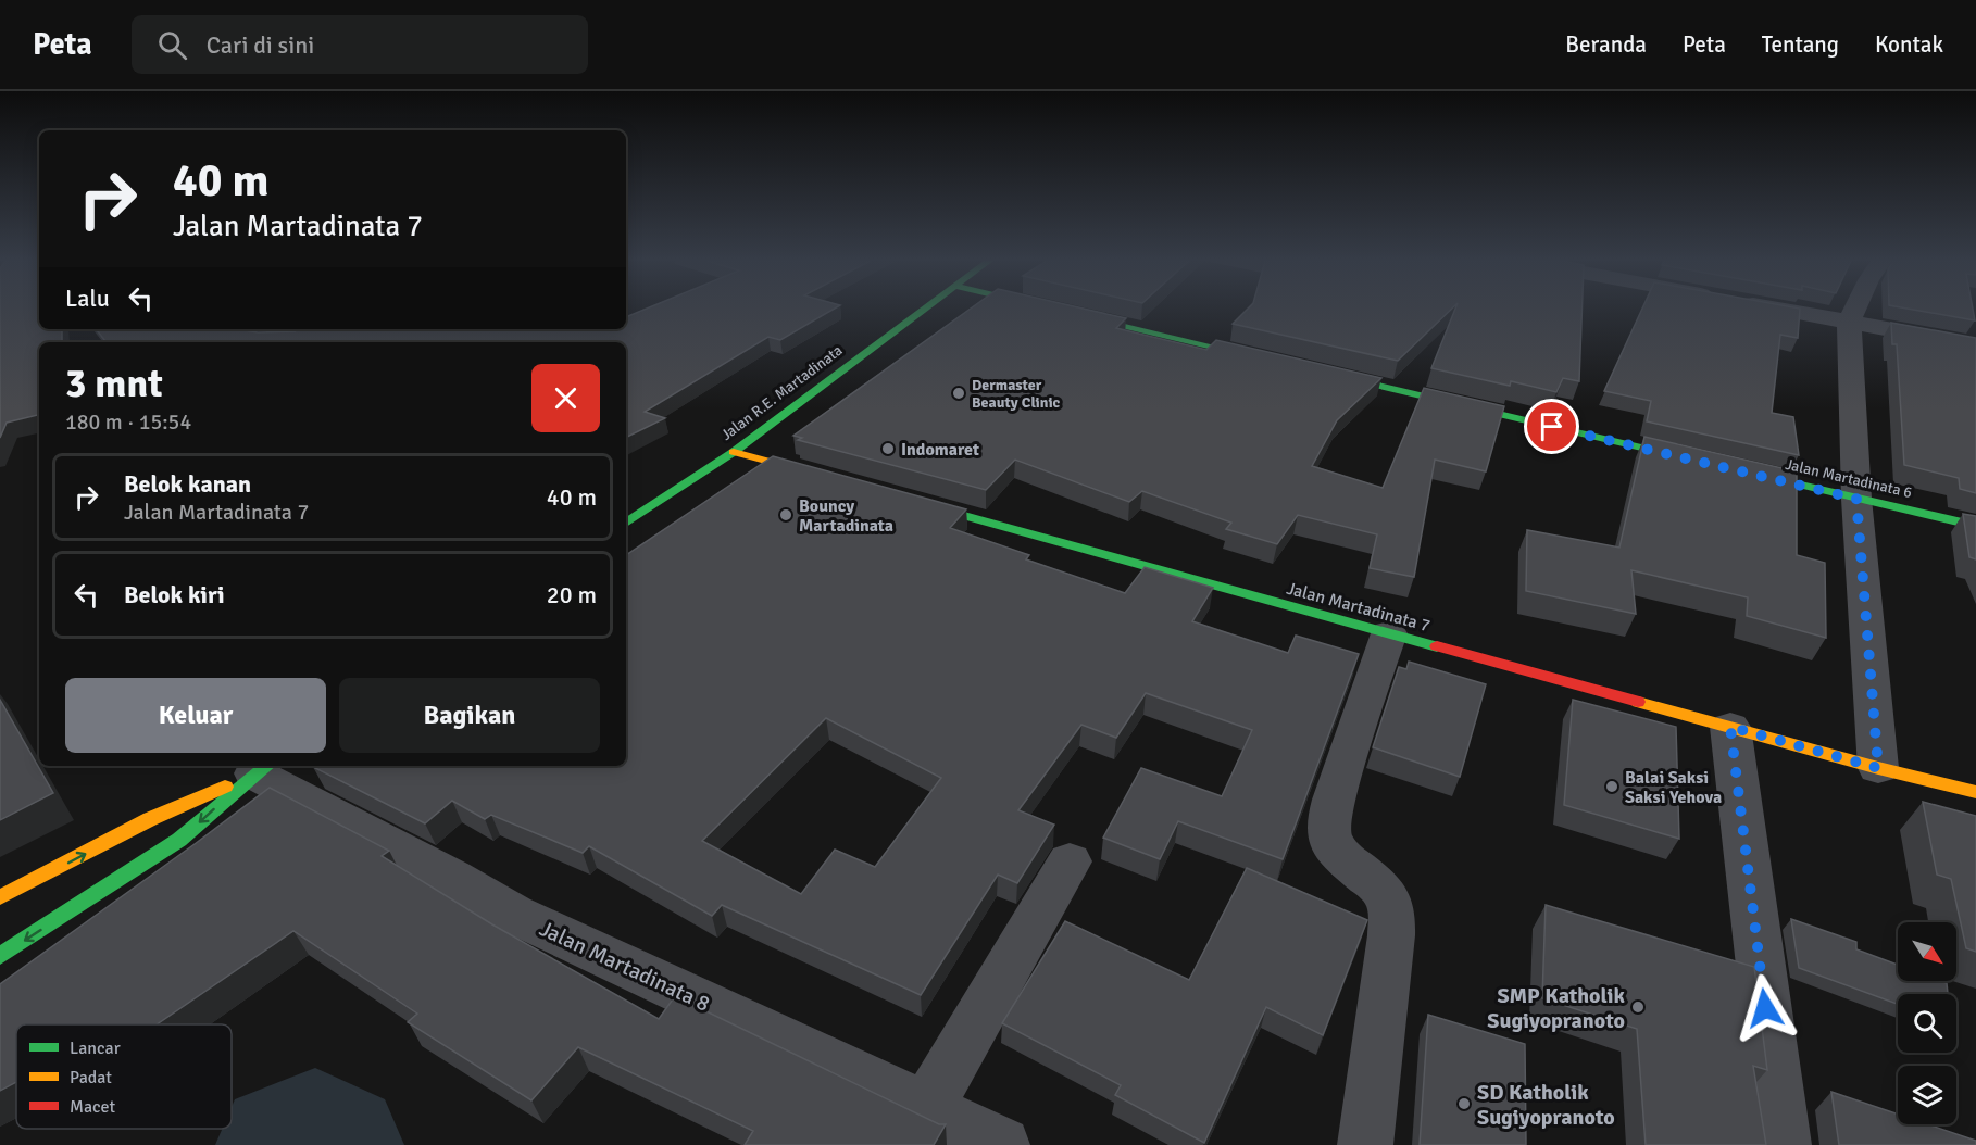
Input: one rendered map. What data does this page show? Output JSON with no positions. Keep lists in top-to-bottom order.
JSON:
{
  "streets": {
    "main road": ["Jalan R.E. Martadinata", "Jalan Martadinata 6", "Jalan Martadinata 7"],
    "street": ["Jalan Martadinata 8"]
  },
  "places": [
    "Dermaster Beauty Clinic",
    "Indomaret",
    "Bouncy Martadinata",
    "Balai Saksi Saksi Yehova",
    "SMP Katholik Sugiyopranoto",
    "SD Katholik Sugiyopranoto"
  ],
  "legend": ["Lancar", "Padat", "Macet"],
  "north": "bottom right",
  "page": {
    "header": "Peta",
    "search": "Cari di sini",
    "nav": [
      "Beranda",
      "Peta",
      "Tentang",
      "Kontak"
    ],
    "turn": ["40 m", "Jalan Martadinata 7"],
    "then": "Lalu",
    "heading": ["3 mnt", "180 m · 15:54"],
    "list": [
      {
        "name": "Belok kanan",
        "note": "Jalan Martadinata 7",
        "value": "40 m"
      },
      {
        "name": "Belok kiri",
        "value": "20 m"
      }
    ],
    "buttons": ["Keluar", "Bagikan"]
  }
}
